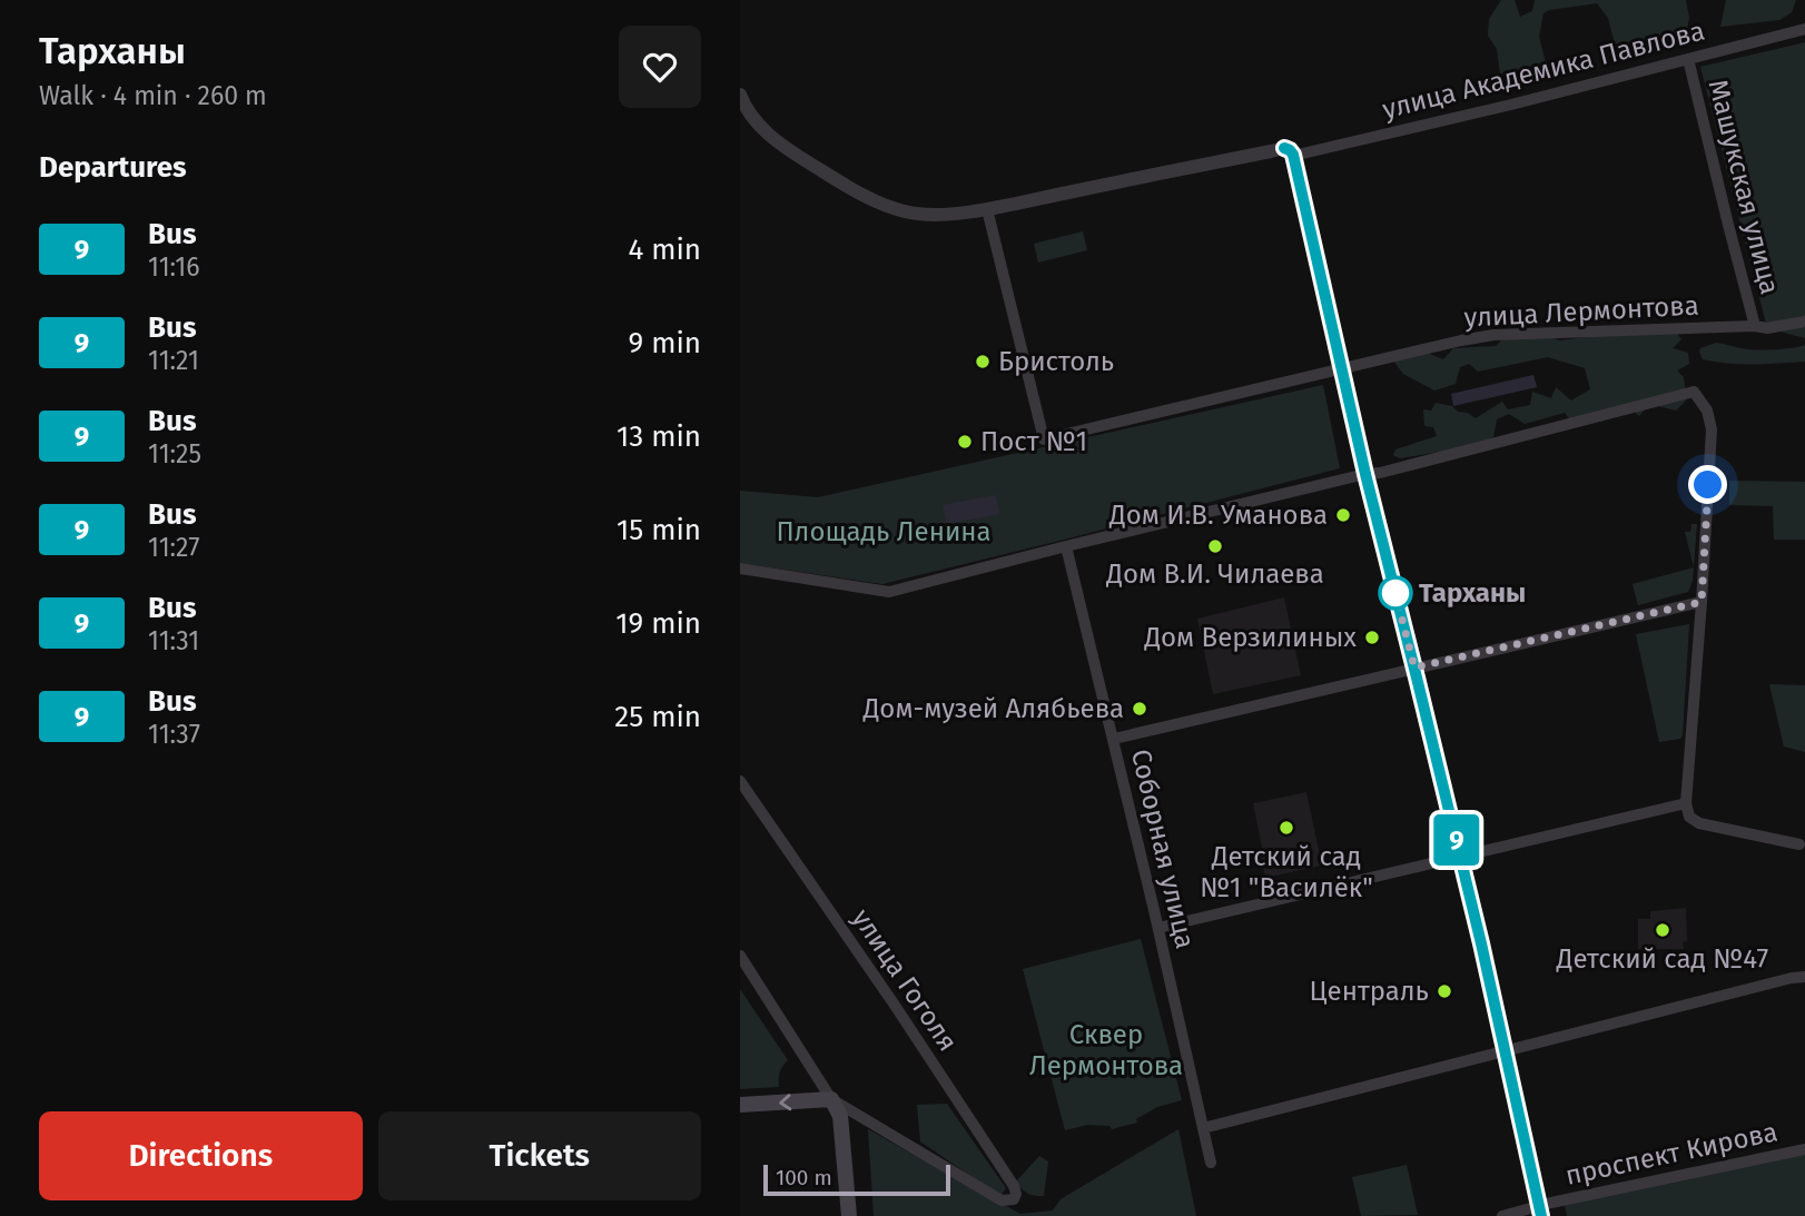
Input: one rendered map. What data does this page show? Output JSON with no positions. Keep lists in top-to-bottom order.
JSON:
{
  "streets": {
    "street": [
      "улица Академика Павлова",
      "Машукская улица",
      "улица Лермонтова",
      "Соборная улица",
      "улица Гоголя",
      "проспект Кирова"
    ]
  },
  "crossings": [
    ["улица Академика Павлова", "Машукская улица"],
    ["улица Академика Павлова", "улица Лермонтова"],
    ["Машукская улица", "улица Лермонтова"]
  ],
  "parks": ["Площадь Ленина", "Сквер Лермонтова"],
  "places": [
    "Бристоль",
    "Пост №1",
    "Дом И.В. Уманова",
    "Дом В.И. Чилаева",
    "Тарханы",
    "Дом Верзилиных",
    "Дом-музей Алябьева",
    "Детский сад №1 \"Василёк\"",
    "Детский сад №47",
    "Централь"
  ],
  "lines": ["bus line 9"],
  "scale_bar": "100 m",
  "page": {
    "heading": [
      ["Тарханы", "Walk · 4 min · 260 m"],
      "Departures"
    ],
    "on_map": "9",
    "list": [
      {
        "mark": "9",
        "name": "Bus",
        "note": "11:16",
        "value": "4 min"
      },
      {
        "mark": "9",
        "name": "Bus",
        "note": "11:21",
        "value": "9 min"
      },
      {
        "mark": "9",
        "name": "Bus",
        "note": "11:25",
        "value": "13 min"
      },
      {
        "mark": "9",
        "name": "Bus",
        "note": "11:27",
        "value": "15 min"
      },
      {
        "mark": "9",
        "name": "Bus",
        "note": "11:31",
        "value": "19 min"
      },
      {
        "mark": "9",
        "name": "Bus",
        "note": "11:37",
        "value": "25 min"
      }
    ],
    "buttons": ["Directions", "Tickets"],
    "scale": "100 m"
  }
}
